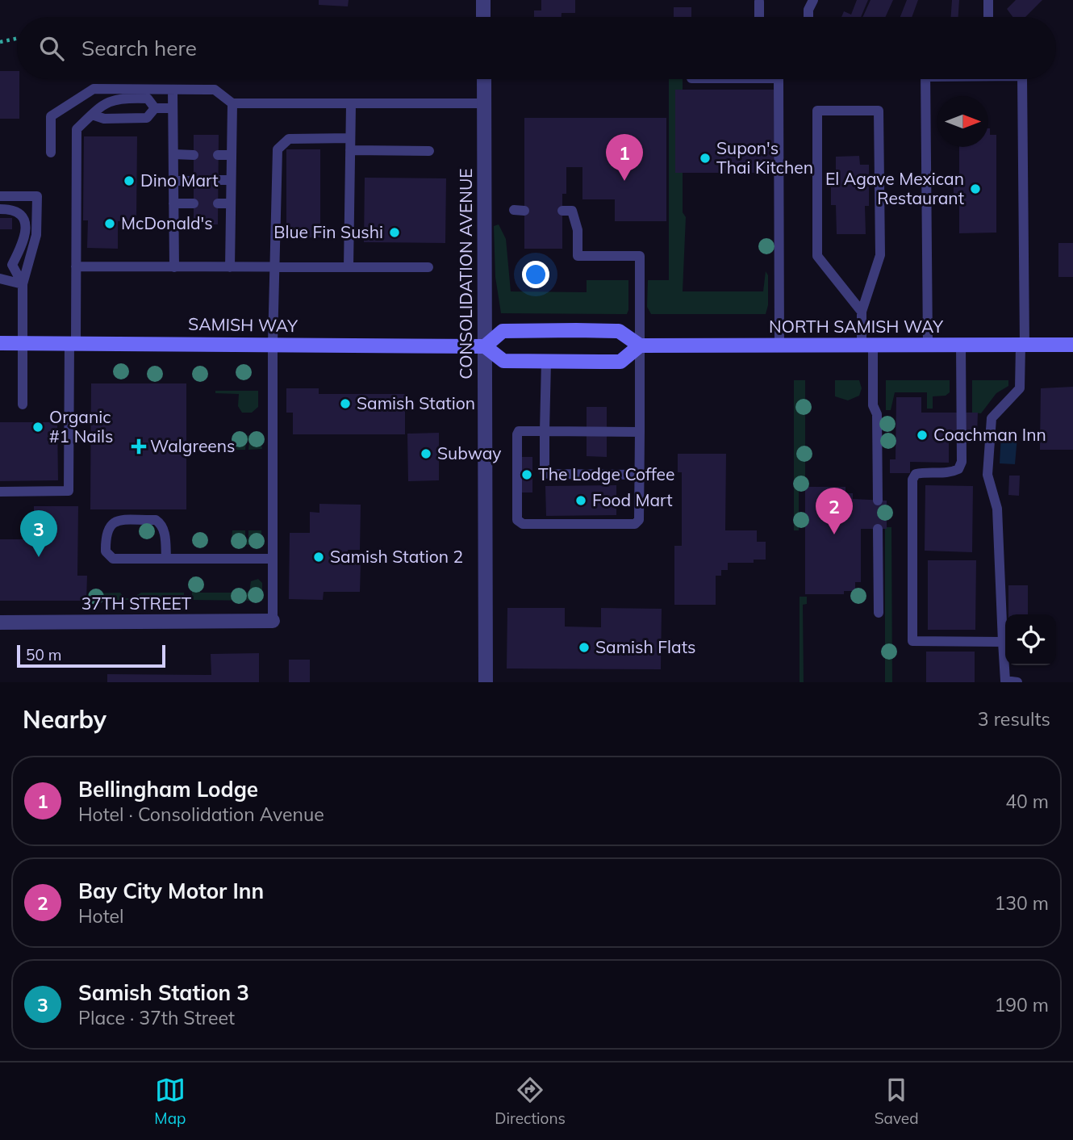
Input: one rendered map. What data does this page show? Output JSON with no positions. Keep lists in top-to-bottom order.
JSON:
{
  "streets": {
    "main road": ["SAMISH WAY", "NORTH SAMISH WAY"],
    "street": ["CONSOLIDATION AVENUE", "37TH STREET"]
  },
  "crossings": [
    ["CONSOLIDATION AVENUE", "SAMISH WAY"]
  ],
  "places": {
    "other": [
      "Supon's Thai Kitchen",
      "Dino Mart",
      "El Agave Mexican Restaurant",
      "McDonald's",
      "Blue Fin Sushi",
      "Samish Station",
      "Organic #1 Nails",
      "Coachman Inn",
      "Subway",
      "The Lodge Coffee",
      "Food Mart",
      "Samish Station 2",
      "Samish Flats"
    ],
    "health": ["Walgreens"]
  },
  "scale_bar": "50 m",
  "north": "right",
  "page": {
    "search": "Search here",
    "pins": ["1", "2", "3"],
    "scale": "50 m",
    "heading": ["Nearby", "3 results"],
    "list": [
      {
        "mark": "1",
        "name": "Bellingham Lodge",
        "note": "Hotel · Consolidation Avenue",
        "value": "40 m"
      },
      {
        "mark": "2",
        "name": "Bay City Motor Inn",
        "note": "Hotel",
        "value": "130 m"
      },
      {
        "mark": "3",
        "name": "Samish Station 3",
        "note": "Place · 37th Street",
        "value": "190 m"
      }
    ],
    "nav": ["Map", "Directions", "Saved"]
  }
}
